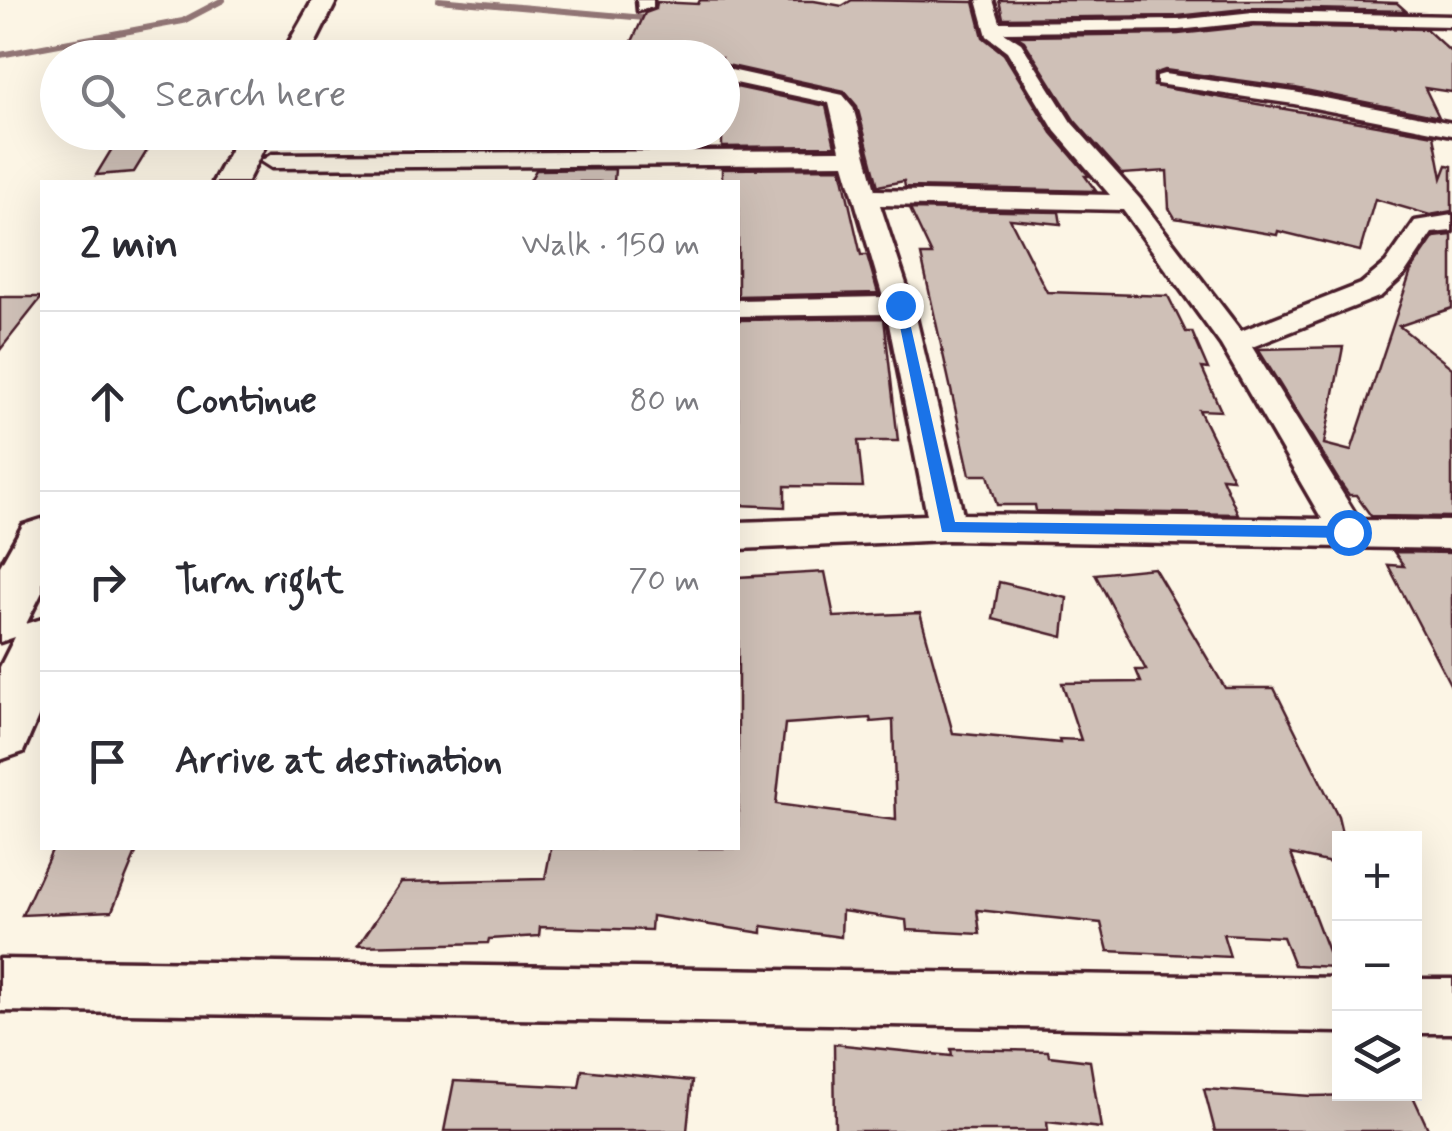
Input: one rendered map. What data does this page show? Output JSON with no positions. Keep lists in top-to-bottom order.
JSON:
{
  "page": {
    "search": "Search here",
    "heading": ["2 min", "Walk · 150 m"],
    "list": [
      ["Continue", "80 m"],
      ["Turn right", "70 m"],
      "Arrive at destination"
    ],
    "map_buttons": ["+", "−"]
  }
}
